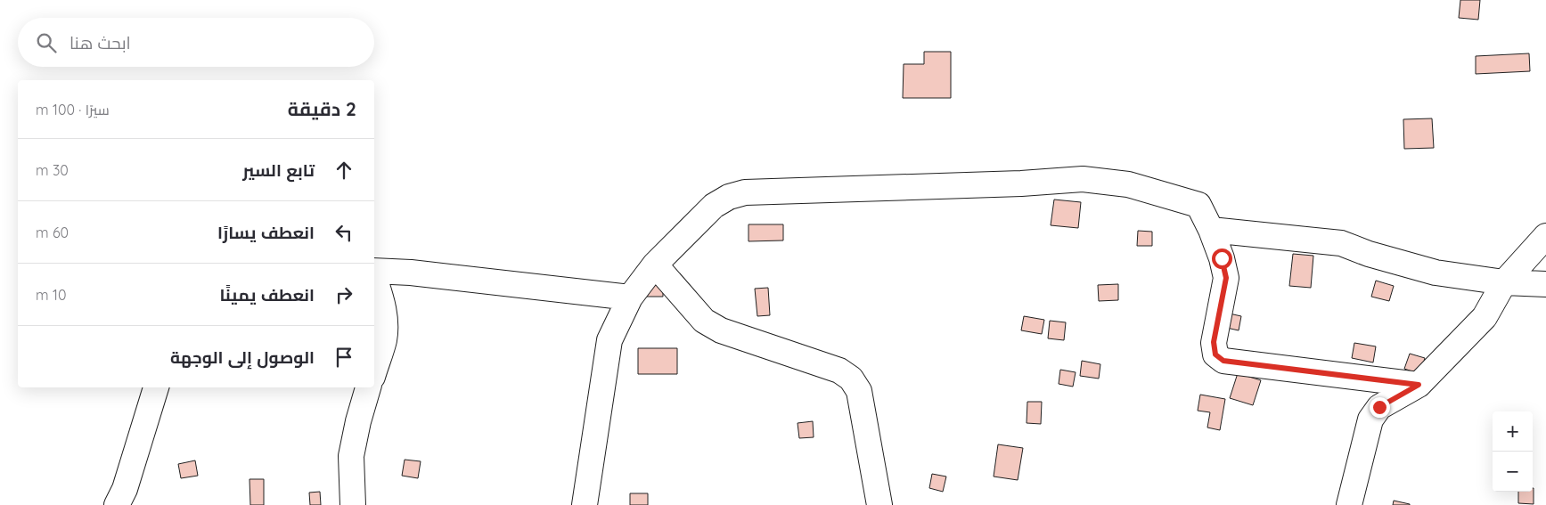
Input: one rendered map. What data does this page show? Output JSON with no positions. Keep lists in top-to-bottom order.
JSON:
{
  "page": {
    "search": "ابحث هنا",
    "heading": ["2 دقيقة", "سيرًا · 100 m"],
    "list": [
      ["تابع السير", "30 m"],
      ["انعطف يسارًا", "60 m"],
      ["انعطف يمينًا", "10 m"],
      "الوصول إلى الوجهة"
    ],
    "map_buttons": ["+", "−"]
  }
}
